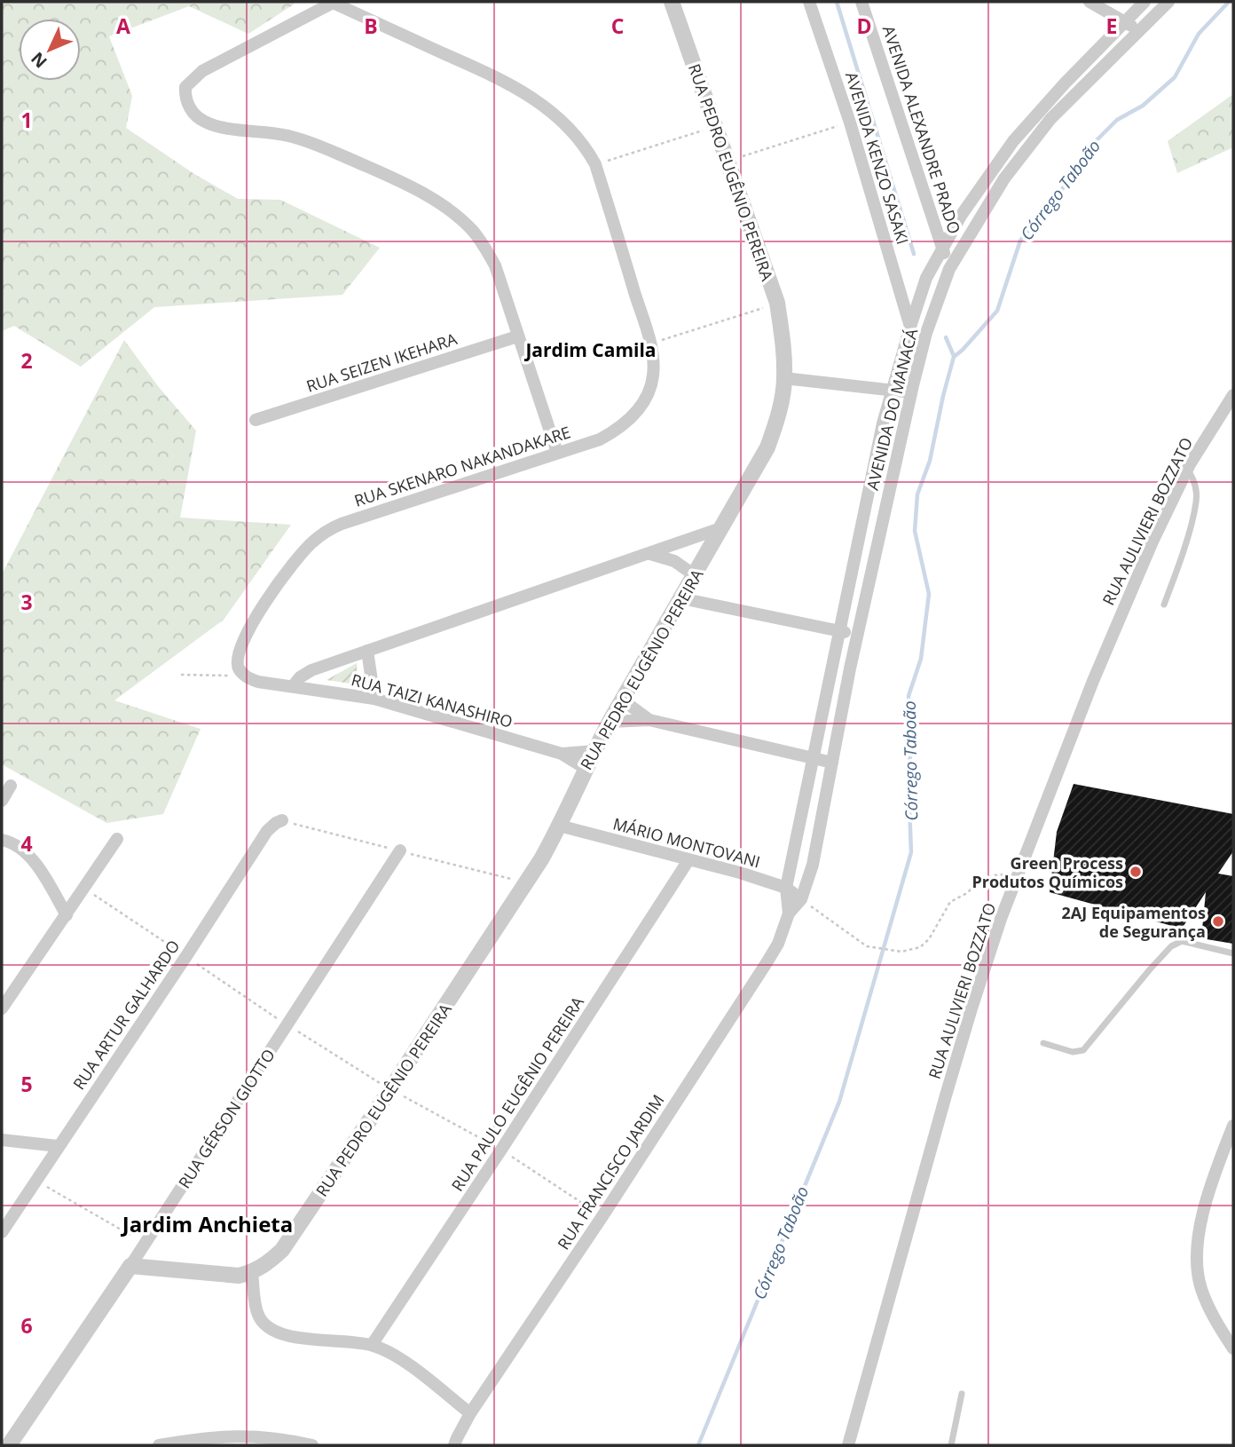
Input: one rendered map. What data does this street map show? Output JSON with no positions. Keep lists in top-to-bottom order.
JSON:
{
  "streets": {
    "street": [
      "AVENIDA ALEXANDRE PRADO",
      "AVENIDA KENZO SASAKI",
      "RUA PEDRO EUGÊNIO PEREIRA",
      "RUA SEIZEN IKEHARA",
      "AVENIDA DO MANACÁ",
      "RUA SKENARO NAKANDAKARE",
      "RUA AULIVIERI BOZZATO",
      "RUA TAIZI KANASHIRO",
      "MÁRIO MONTOVANI",
      "RUA ARTUR GALHARDO",
      "RUA PAULO EUGÊNIO PEREIRA",
      "RUA GÉRSON GIOTTO",
      "RUA FRANCISCO JARDIM"
    ]
  },
  "crossings": [
    ["AVENIDA ALEXANDRE PRADO", "AVENIDA DO MANACÁ"],
    ["AVENIDA KENZO SASAKI", "AVENIDA DO MANACÁ"],
    ["RUA PEDRO EUGÊNIO PEREIRA", "RUA TAIZI KANASHIRO"],
    ["RUA PEDRO EUGÊNIO PEREIRA", "MÁRIO MONTOVANI"],
    ["AVENIDA DO MANACÁ", "MÁRIO MONTOVANI"],
    ["AVENIDA DO MANACÁ", "RUA FRANCISCO JARDIM"],
    ["MÁRIO MONTOVANI", "RUA PAULO EUGÊNIO PEREIRA"],
    ["MÁRIO MONTOVANI", "RUA FRANCISCO JARDIM"]
  ],
  "districts": ["Jardim Camila", "Jardim Anchieta"],
  "water": ["Córrego Taboão"],
  "places": ["Green Process Produtos Químicos", "2AJ Equipamentos de Segurança"],
  "north": "bottom left",
  "grid": {
    "columns": [
      "A",
      "B",
      "C",
      "D",
      "E"
    ],
    "rows": [
      "1",
      "2",
      "3",
      "4",
      "5",
      "6"
    ]
  }
}
